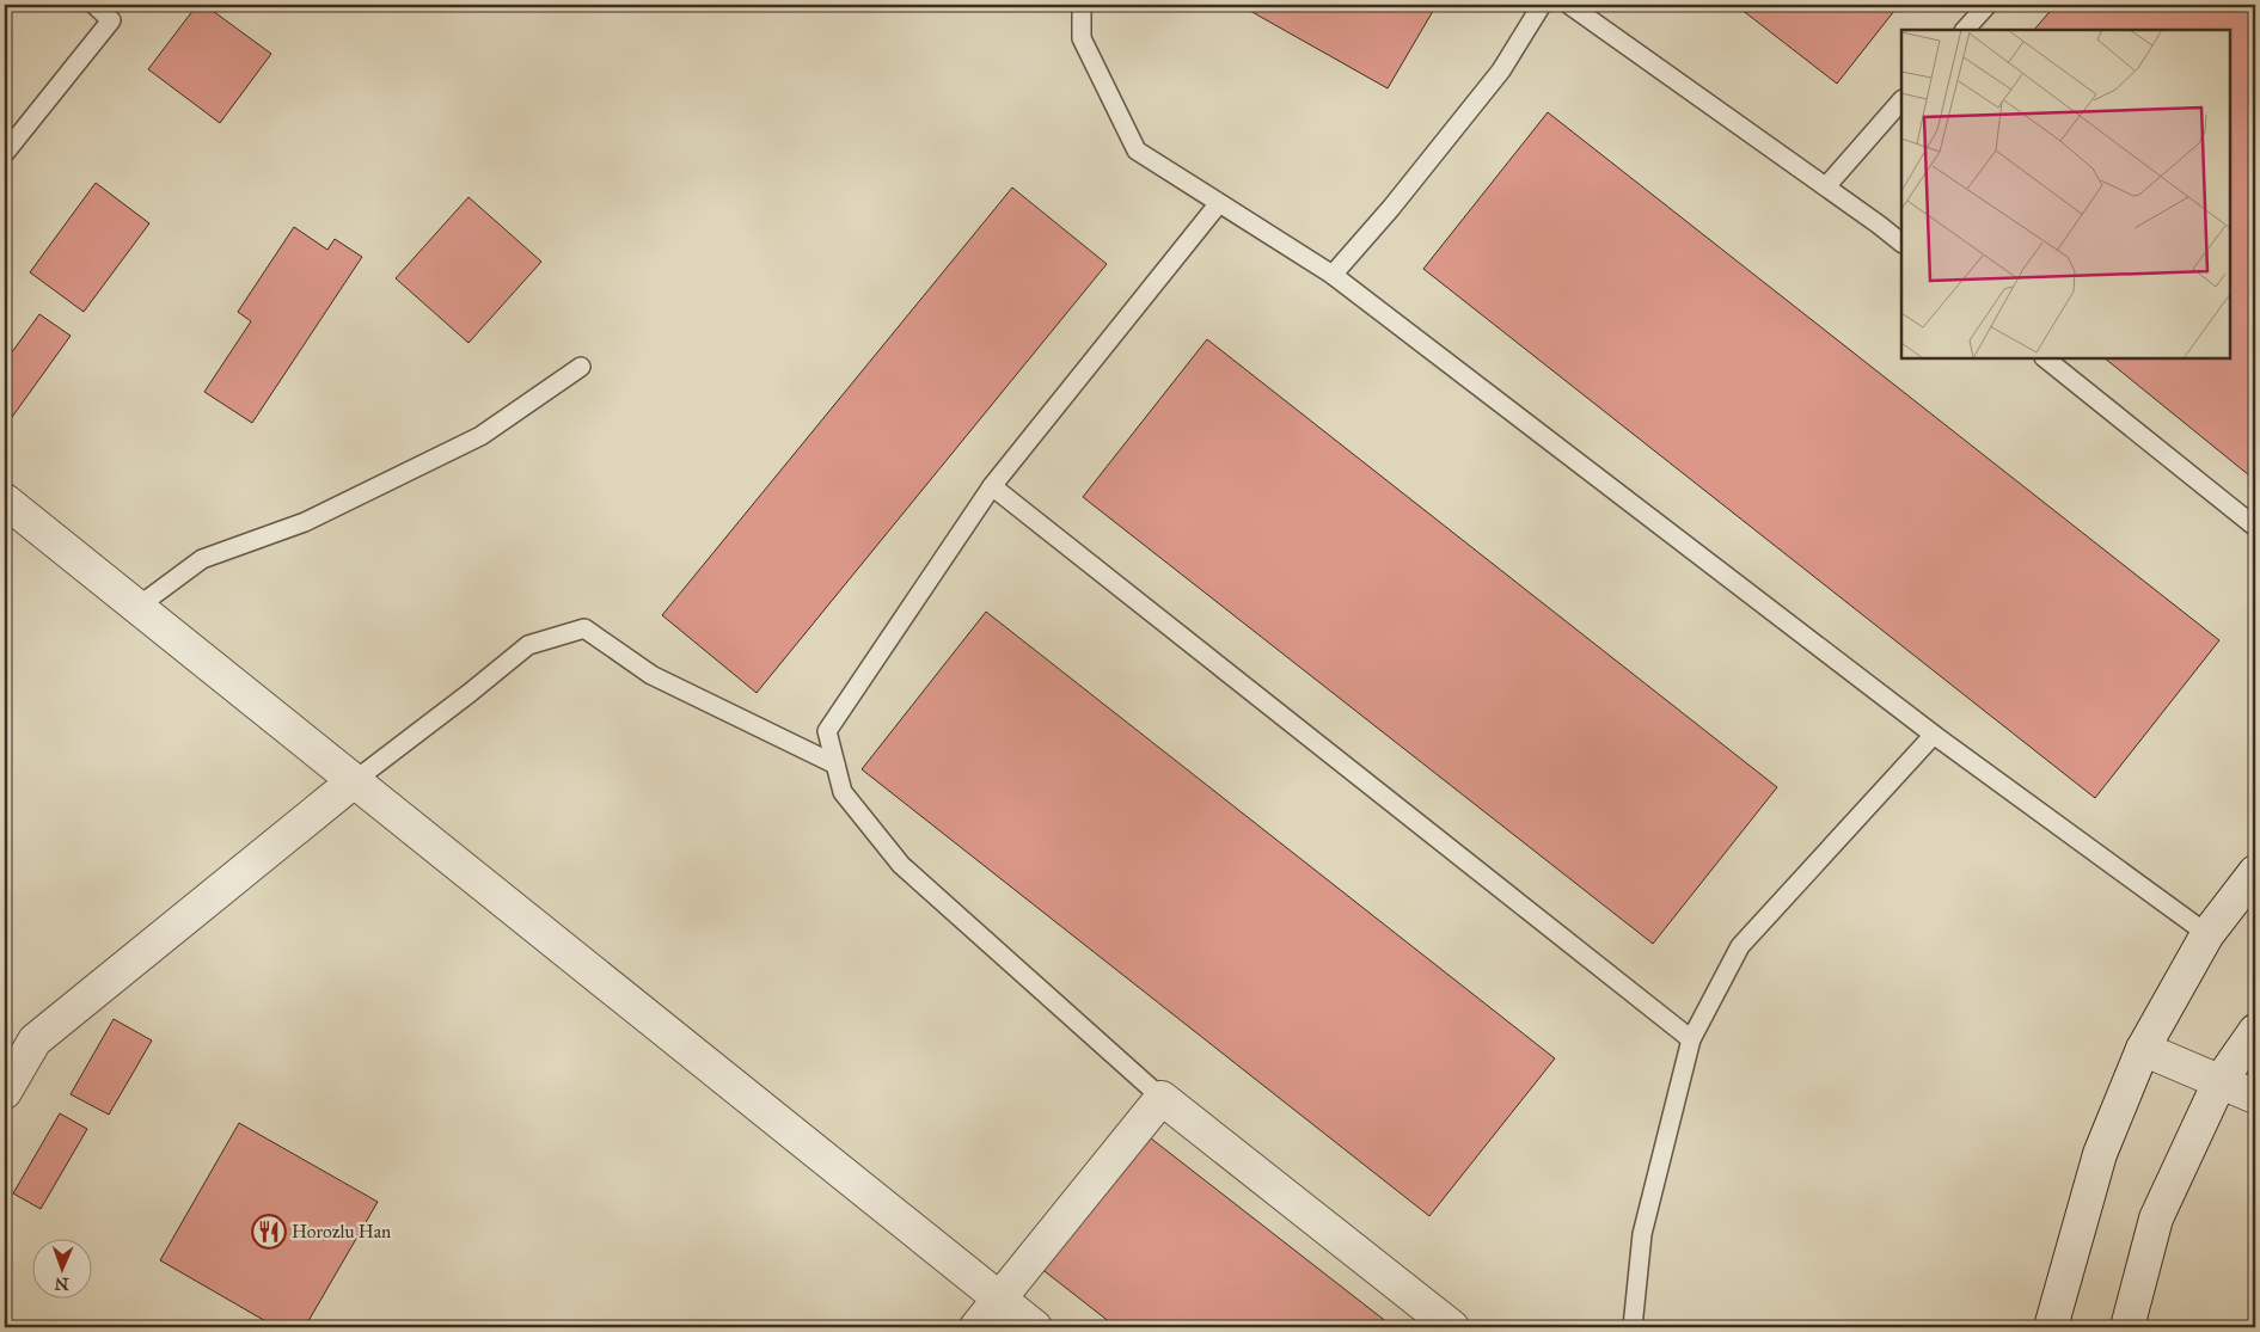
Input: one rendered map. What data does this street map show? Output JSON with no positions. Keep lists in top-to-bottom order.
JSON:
{
  "places": {
    "restaurant": ["Horozlu Han"]
  },
  "north": "bottom"
}
